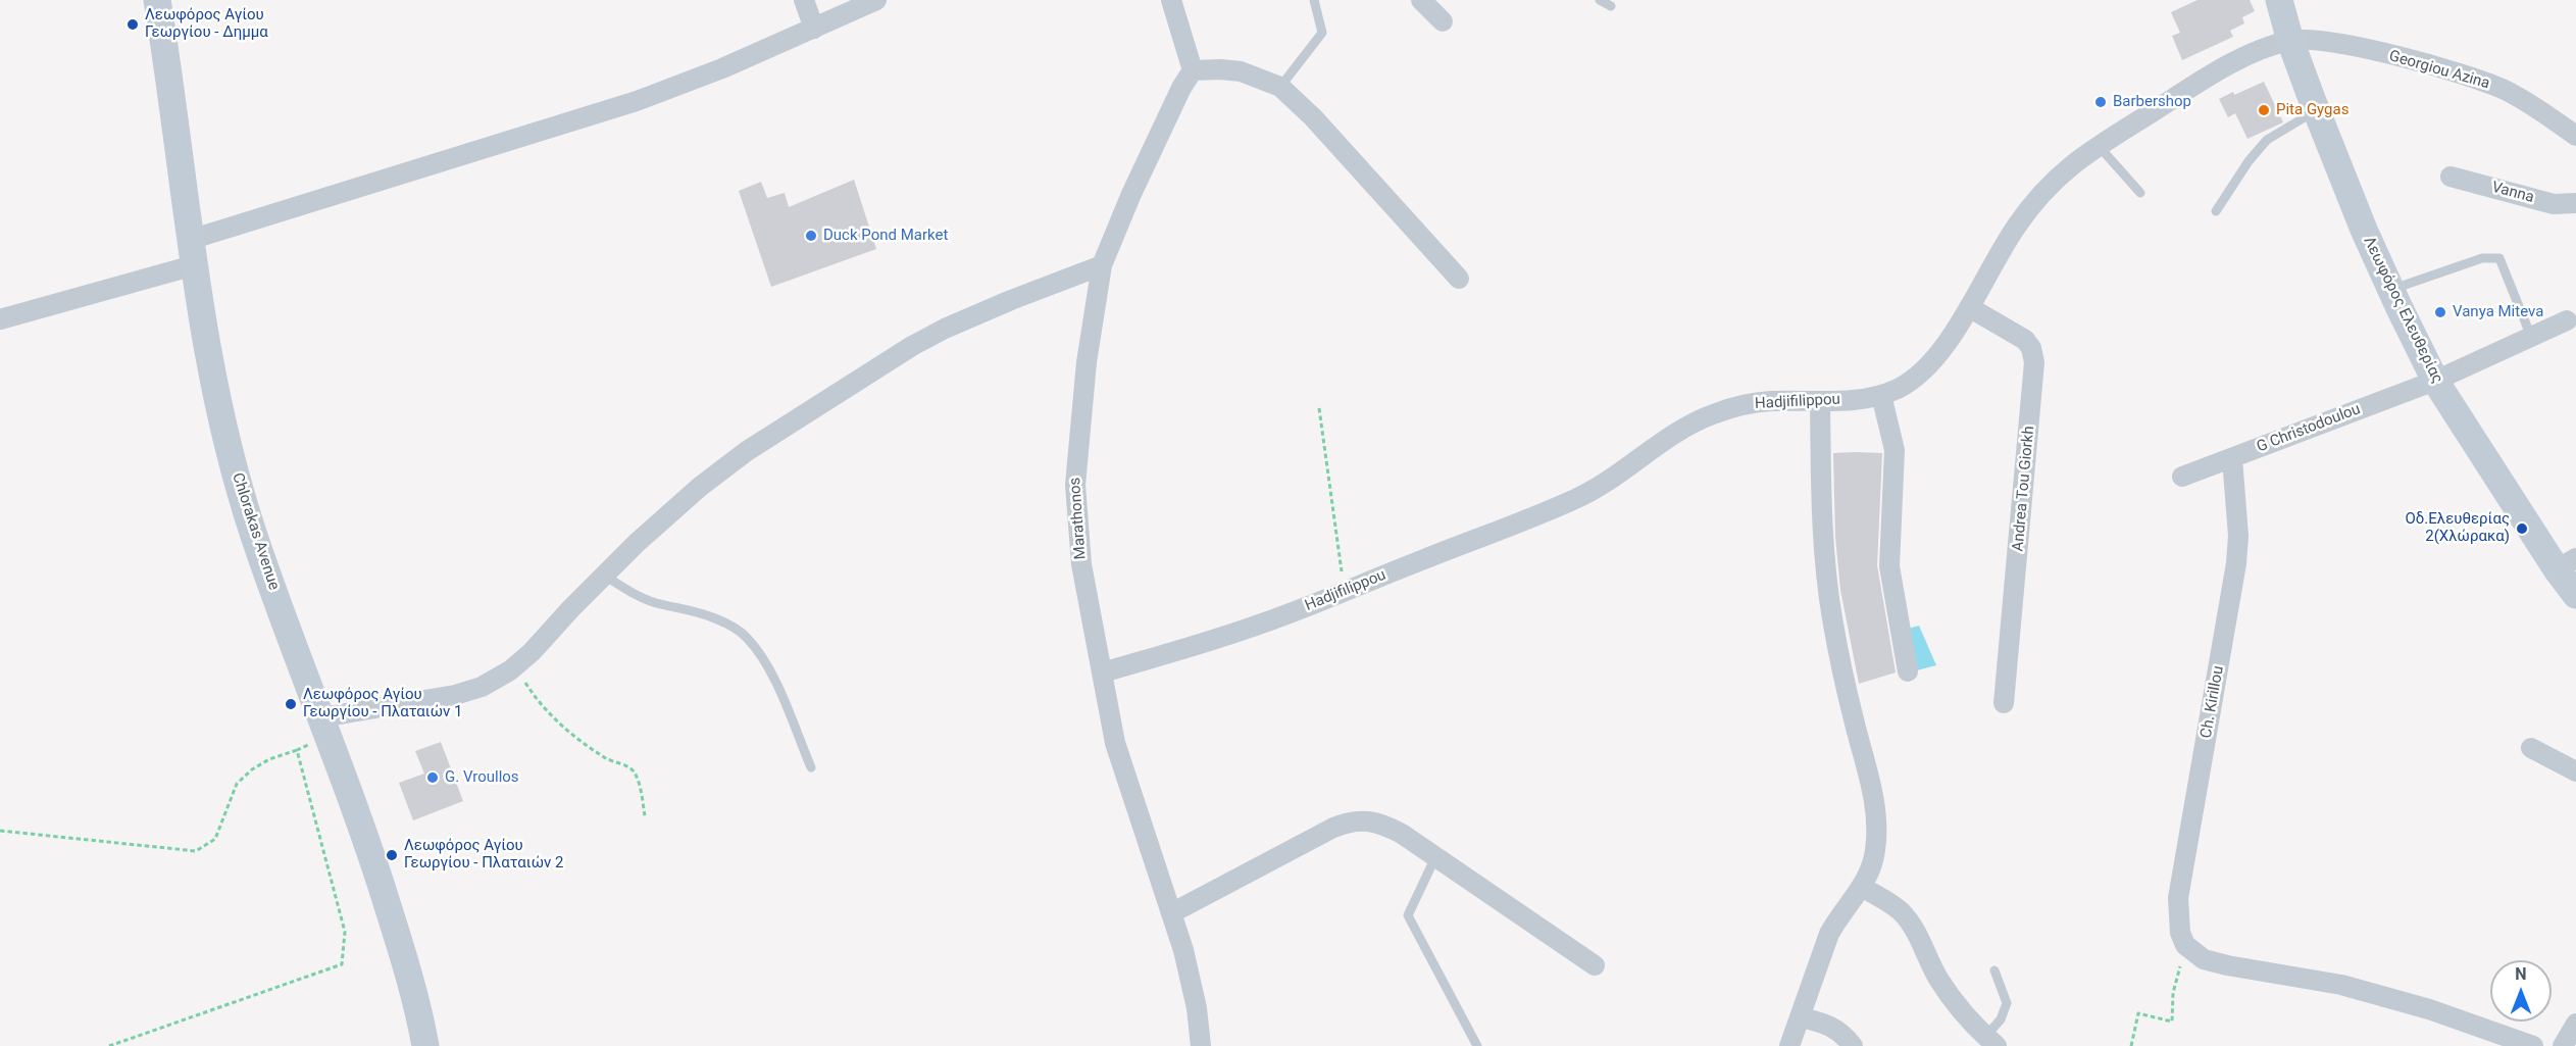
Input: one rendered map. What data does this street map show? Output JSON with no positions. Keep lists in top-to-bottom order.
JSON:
{
  "streets": {
    "main road": ["Λεωφόρος Ελευθερίας", "Chlorakas Avenue"],
    "street": [
      "Georgiou Azina",
      "Vanna",
      "Hadjifilippou",
      "G Christodoulou",
      "Andrea Tou Giorkh",
      "Marathonos",
      "Ch. Kirillou"
    ]
  },
  "crossings": [
    ["Georgiou Azina", "Λεωφόρος Ελευθερίας"],
    ["Georgiou Azina", "Hadjifilippou"],
    ["Λεωφόρος Ελευθερίας", "Hadjifilippou"],
    ["Λεωφόρος Ελευθερίας", "G Christodoulou"],
    ["Hadjifilippou", "Andrea Tou Giorkh"],
    ["Hadjifilippou", "Marathonos"],
    ["G Christodoulou", "Ch. Kirillou"]
  ],
  "places": [
    "Λεωφόρος Αγίου Γεωργίου - Δημμα",
    "Barbershop",
    "Pita Gygas",
    "Duck Pond Market",
    "Vanya Miteva",
    "Οδ.Ελευθερίας 2(Χλώρακα)",
    "Λεωφόρος Αγίου Γεωργίου - Πλαταιών 1",
    "G. Vroullos",
    "Λεωφόρος Αγίου Γεωργίου - Πλαταιών 2"
  ],
  "north": "top"
}
